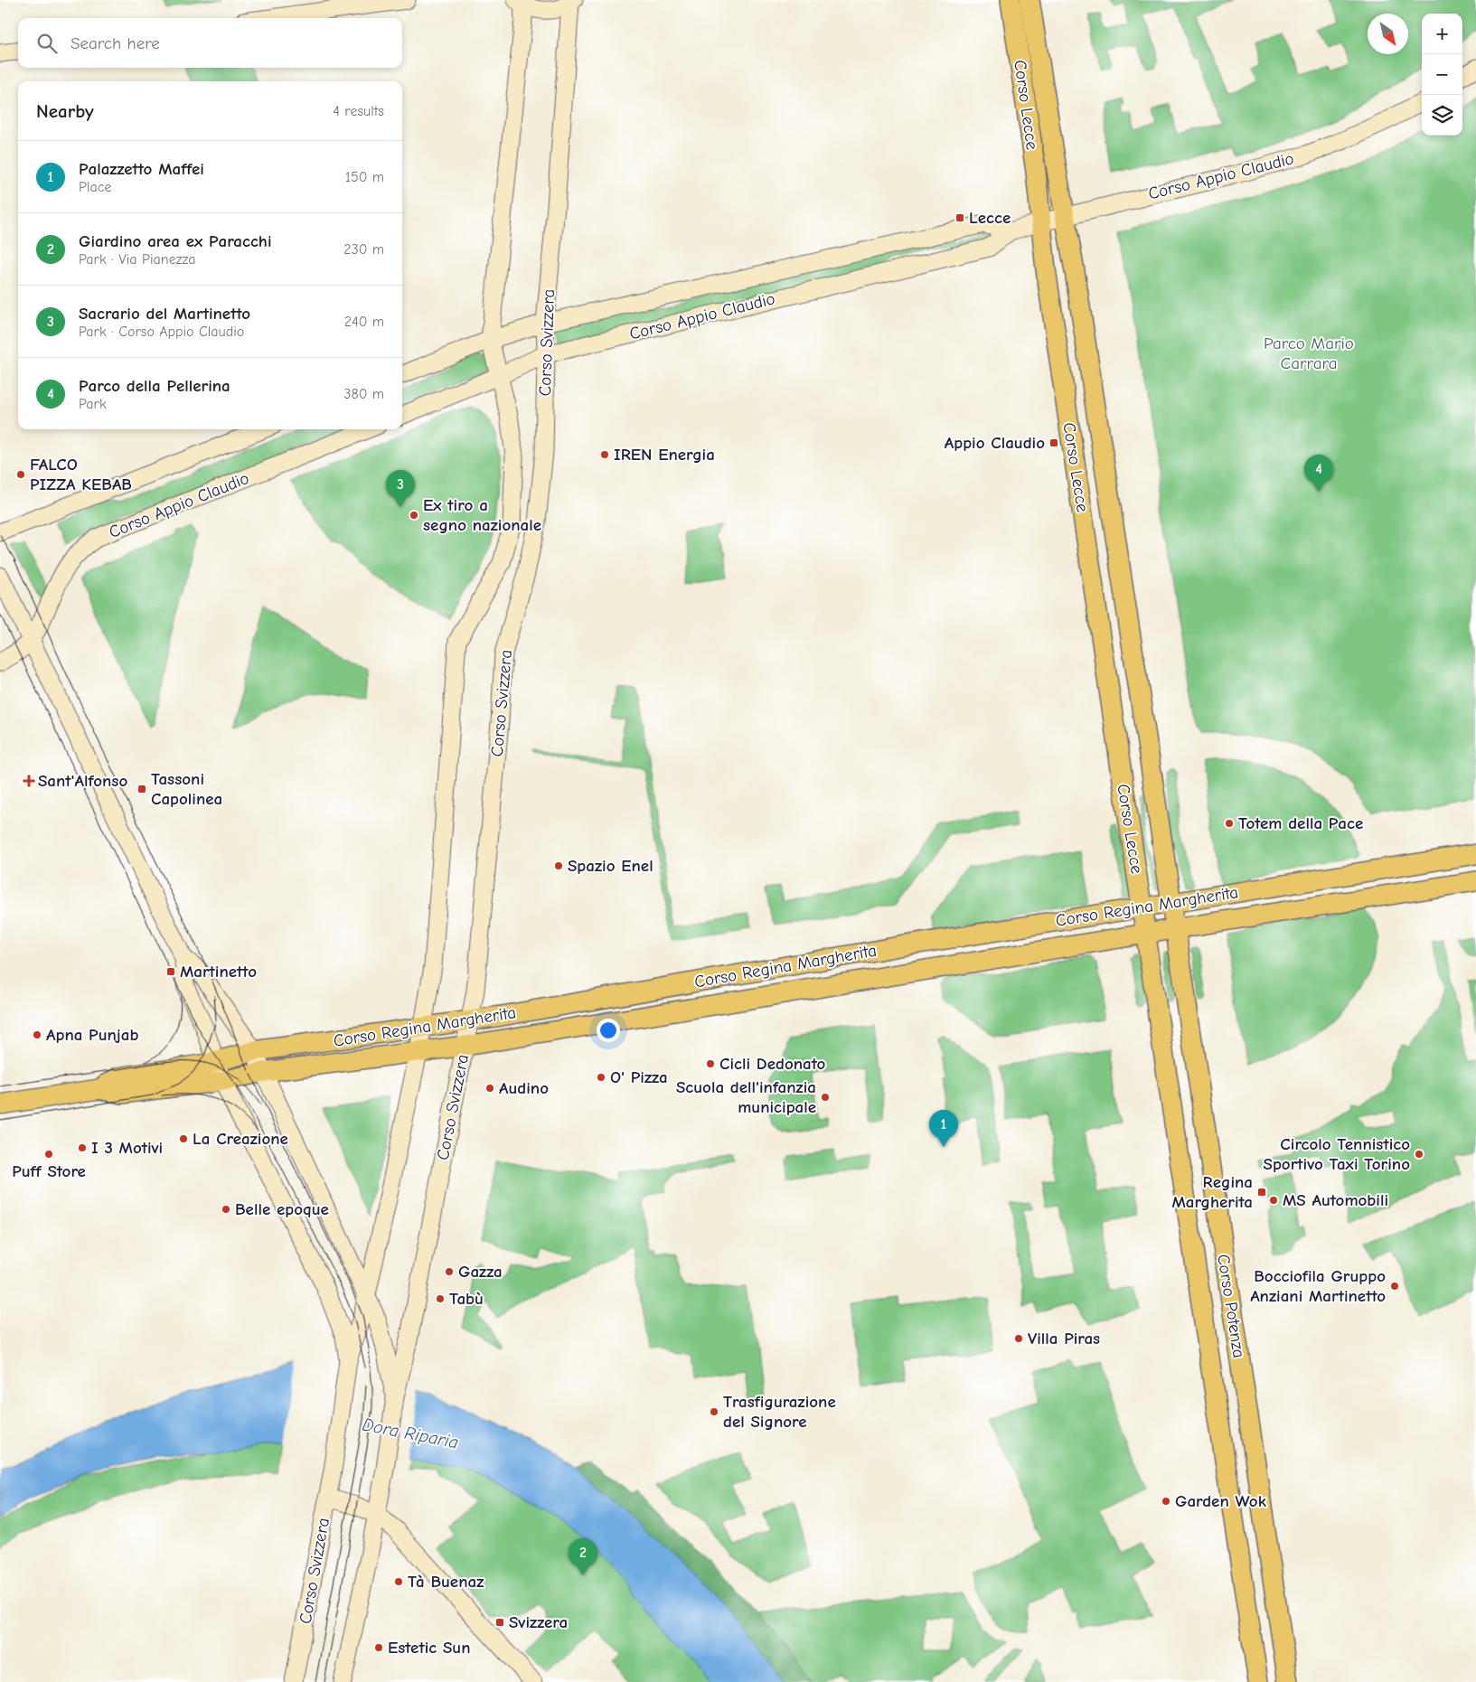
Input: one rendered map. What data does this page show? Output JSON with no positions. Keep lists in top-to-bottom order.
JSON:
{
  "streets": {
    "main road": ["Corso Lecce", "Corso Regina Margherita", "Corso Potenza"],
    "street": ["Corso Appio Claudio", "Corso Svizzera"]
  },
  "crossings": [
    ["Corso Lecce", "Corso Appio Claudio"],
    ["Corso Lecce", "Corso Regina Margherita"],
    ["Corso Lecce", "Corso Potenza"],
    ["Corso Appio Claudio", "Corso Svizzera"],
    ["Corso Svizzera", "Corso Regina Margherita"],
    ["Corso Regina Margherita", "Corso Potenza"]
  ],
  "water": ["Dora Riparia"],
  "parks": ["Parco Mario Carrara"],
  "places": {
    "transit": [
      "Lecce",
      "Appio Claudio",
      "Tassoni Capolinea",
      "Martinetto",
      "Regina Margherita",
      "Svizzera"
    ],
    "other": [
      "IREN Energia",
      "FALCO PIZZA KEBAB",
      "Ex tiro a segno nazionale",
      "Totem della Pace",
      "Spazio Enel",
      "Apna Punjab",
      "Cicli Dedonato",
      "O' Pizza",
      "Audino",
      "Scuola dell'infanzia municipale",
      "La Creazione",
      "I 3 Motivi",
      "Puff Store",
      "Circolo Tennistico Sportivo Taxi Torino",
      "MS Automobili",
      "Belle epoque",
      "Gazza",
      "Bocciofila Gruppo Anziani Martinetto",
      "Tabù",
      "Villa Piras",
      "Trasfigurazione del Signore",
      "Garden Wok",
      "Tà Buenaz",
      "Estetic Sun"
    ],
    "health": ["Sant'Alfonso"]
  },
  "north": "bottom right",
  "page": {
    "map_buttons": ["+", "−"],
    "search": "Search here",
    "heading": ["Nearby", "4 results"],
    "list": [
      {
        "mark": "1",
        "name": "Palazzetto Maffei",
        "note": "Place",
        "value": "150 m"
      },
      {
        "mark": "2",
        "name": "Giardino area ex Paracchi",
        "note": "Park · Via Pianezza",
        "value": "230 m"
      },
      {
        "mark": "3",
        "name": "Sacrario del Martinetto",
        "note": "Park · Corso Appio Claudio",
        "value": "240 m"
      },
      {
        "mark": "4",
        "name": "Parco della Pellerina",
        "note": "Park",
        "value": "380 m"
      }
    ],
    "pins": [
      "4",
      "3",
      "1",
      "2"
    ]
  }
}
